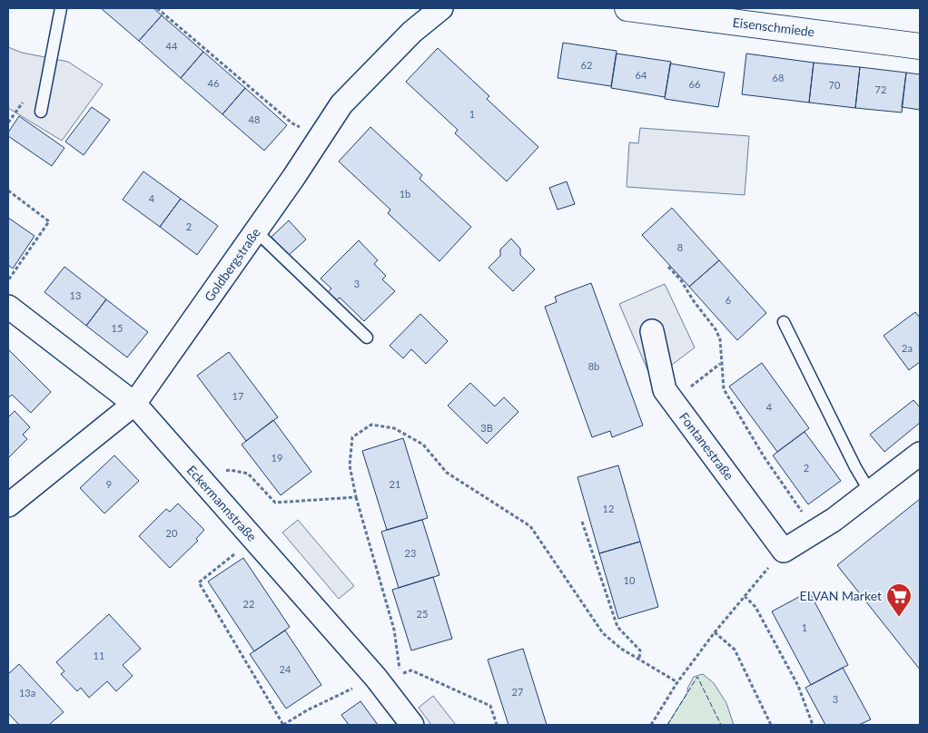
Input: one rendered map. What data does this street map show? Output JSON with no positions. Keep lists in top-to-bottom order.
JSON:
{
  "streets": {
    "street": [
      "Eisenschmiede",
      "Goldbergstraße",
      "Fontanestraße",
      "Eckermannstraße"
    ]
  },
  "crossings": [
    ["Goldbergstraße", "Eckermannstraße"]
  ],
  "places": {
    "supermarket": ["ELVAN Market"]
  },
  "house_numbers": [
    "44",
    "62",
    "64",
    "68",
    "46",
    "66",
    "70",
    "72",
    "1",
    "48",
    "1b",
    "4",
    "2",
    "8",
    "3",
    "13",
    "6",
    "15",
    "2a",
    "8b",
    "17",
    "4",
    "3B",
    "19",
    "2",
    "9",
    "21",
    "12",
    "20",
    "23",
    "10",
    "22",
    "25",
    "1",
    "11",
    "24",
    "27",
    "13a",
    "3"
  ]
}
